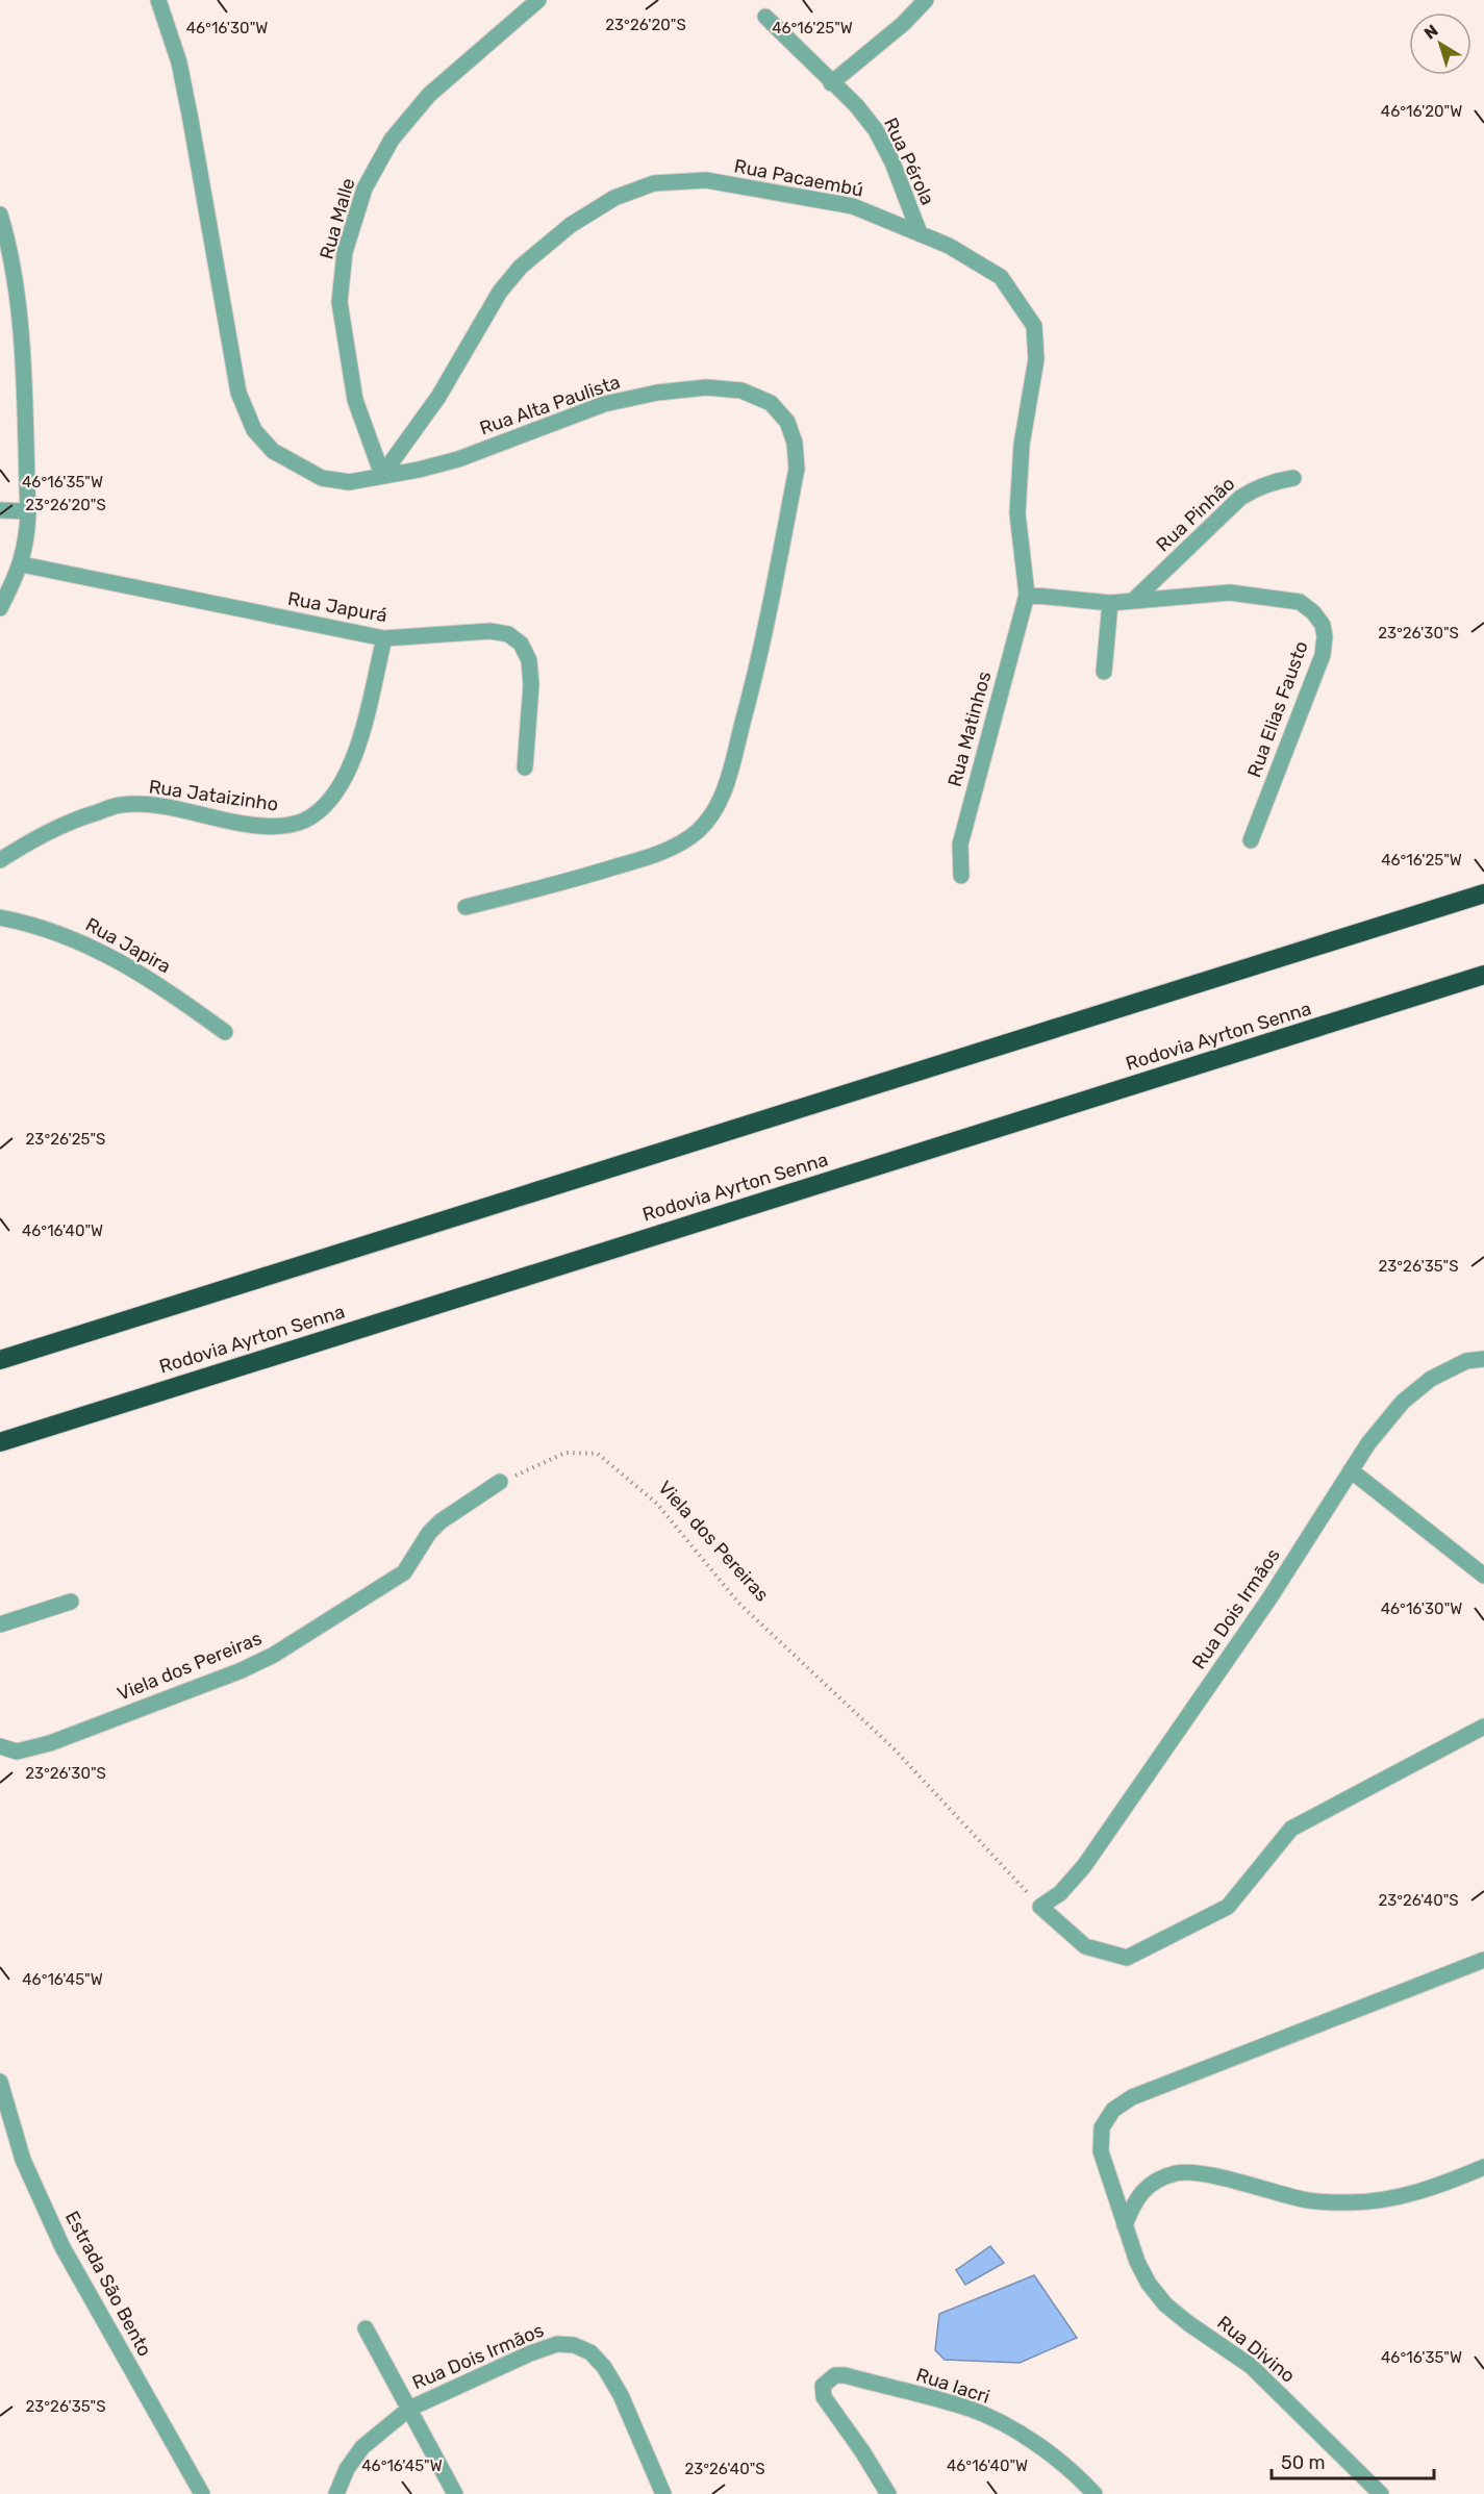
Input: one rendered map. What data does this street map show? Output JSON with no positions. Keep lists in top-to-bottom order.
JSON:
{
  "streets": {
    "highway": ["Rodovia Ayrton Senna"],
    "street": [
      "Rua Pérola",
      "Rua Pacaembú",
      "Rua Malle",
      "Rua Alta Paulista",
      "Rua Pinhão",
      "Rua Japurá",
      "Rua Elias Fausto",
      "Rua Matinhos",
      "Rua Jataizinho",
      "Rua Japira",
      "Viela dos Pereiras",
      "Rua Dois Irmãos",
      "Estrada São Bento",
      "Rua Divino",
      "Rua Iacri"
    ]
  },
  "crossings": [
    ["Rua Pérola", "Rua Pacaembú"],
    ["Rua Pacaembú", "Rua Malle"],
    ["Rua Pacaembú", "Rua Alta Paulista"],
    ["Rua Pacaembú", "Rua Elias Fausto"],
    ["Rua Pacaembú", "Rua Matinhos"],
    ["Rua Malle", "Rua Alta Paulista"],
    ["Rua Pinhão", "Rua Elias Fausto"],
    ["Rua Japurá", "Rua Jataizinho"],
    ["Rua Elias Fausto", "Rua Matinhos"],
    ["Viela dos Pereiras", "Rua Dois Irmãos"]
  ],
  "scale_bar": "50 m",
  "north": "top left",
  "coordinates": [
    "23°26'20\"S",
    "46°16'30\"W",
    "46°16'25\"W",
    "46°16'20\"W",
    "46°16'35\"W",
    "23°26'30\"S",
    "23°26'25\"S",
    "46°16'40\"W",
    "23°26'35\"S",
    "23°26'40\"S",
    "46°16'45\"W"
  ]
}
